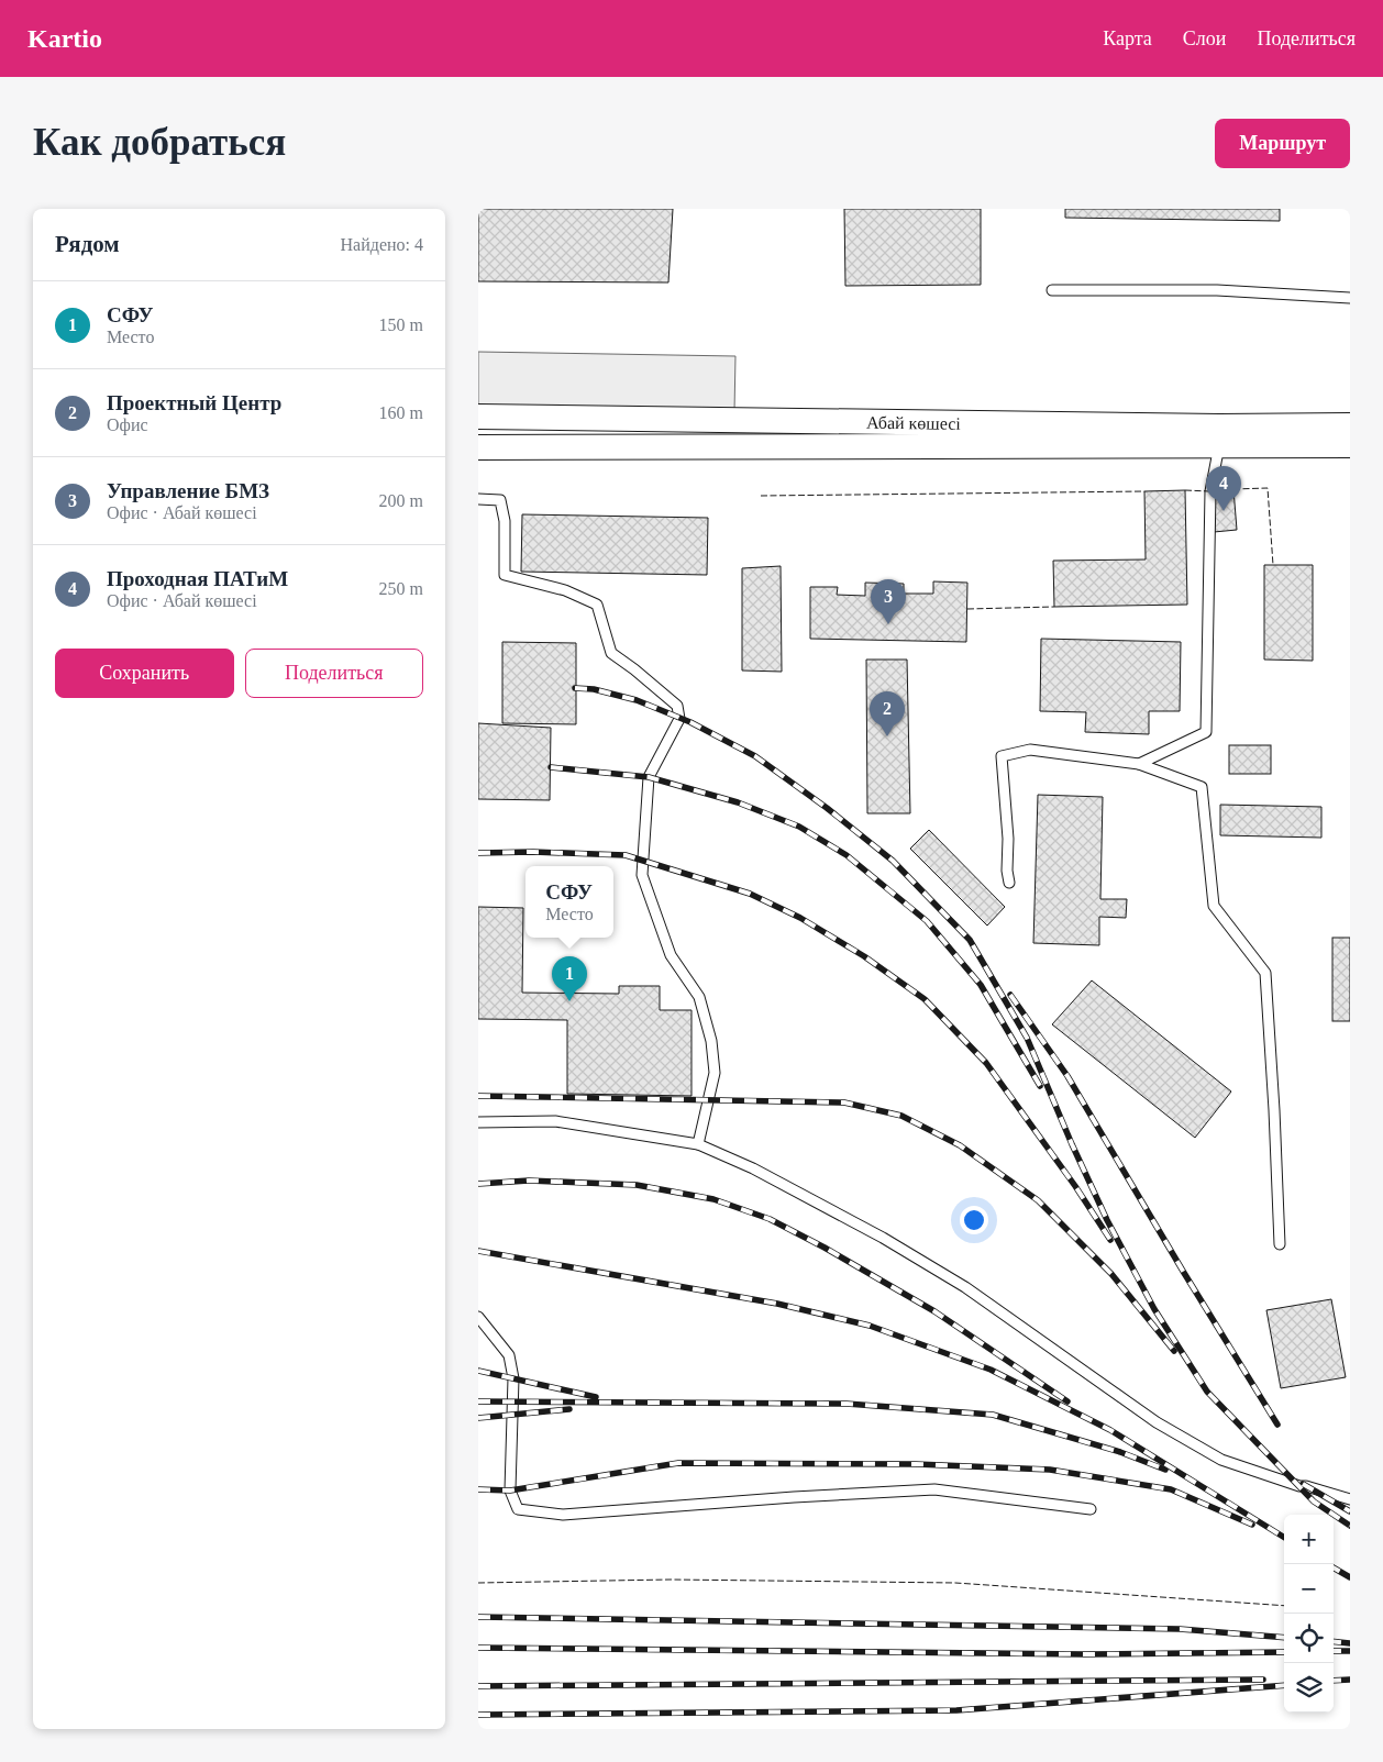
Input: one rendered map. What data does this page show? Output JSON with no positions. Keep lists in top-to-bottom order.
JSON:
{
  "streets": {
    "street": ["Абай көшесі"]
  },
  "page": {
    "header": "Kartio",
    "nav": ["Карта", "Слои", "Поделиться"],
    "buttons": [
      "Маршрут",
      ["Сохранить", "Поделиться"]
    ],
    "title": "Как добраться",
    "heading": ["Рядом", "Найдено: 4"],
    "list": [
      {
        "mark": "1",
        "name": "СФУ",
        "note": "Место",
        "value": "150 m"
      },
      {
        "mark": "2",
        "name": "Проектный Центр",
        "note": "Офис",
        "value": "160 m"
      },
      {
        "mark": "3",
        "name": "Управление БМЗ",
        "note": "Офис · Абай көшесі",
        "value": "200 m"
      },
      {
        "mark": "4",
        "name": "Проходная ПАТиМ",
        "note": "Офис · Абай көшесі",
        "value": "250 m"
      }
    ],
    "pins": [
      "4",
      "3",
      "2",
      "1"
    ],
    "popup": ["СФУ", "Место"],
    "map_buttons": ["+", "−"]
  }
}
